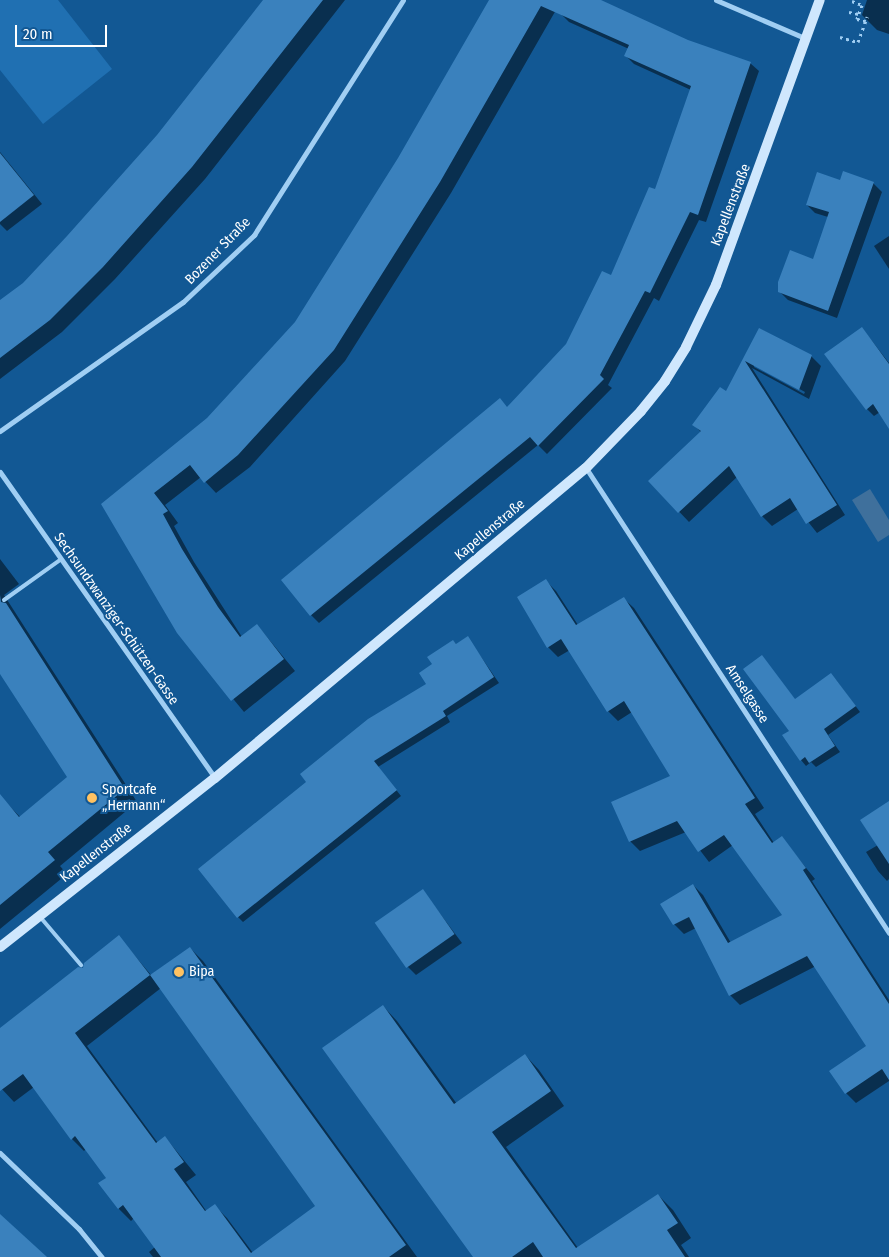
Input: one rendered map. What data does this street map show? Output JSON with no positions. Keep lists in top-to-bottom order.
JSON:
{
  "streets": {
    "main road": ["Kapellenstraße"],
    "street": ["Bozener Straße", "Sechsundzwanziger-Schützen-Gasse", "Amselgasse"]
  },
  "crossings": [
    ["Kapellenstraße", "Sechsundzwanziger-Schützen-Gasse"],
    ["Kapellenstraße", "Amselgasse"]
  ],
  "places": ["Sportcafe „Hermann“", "Bipa"],
  "scale_bar": "20 m"
}
